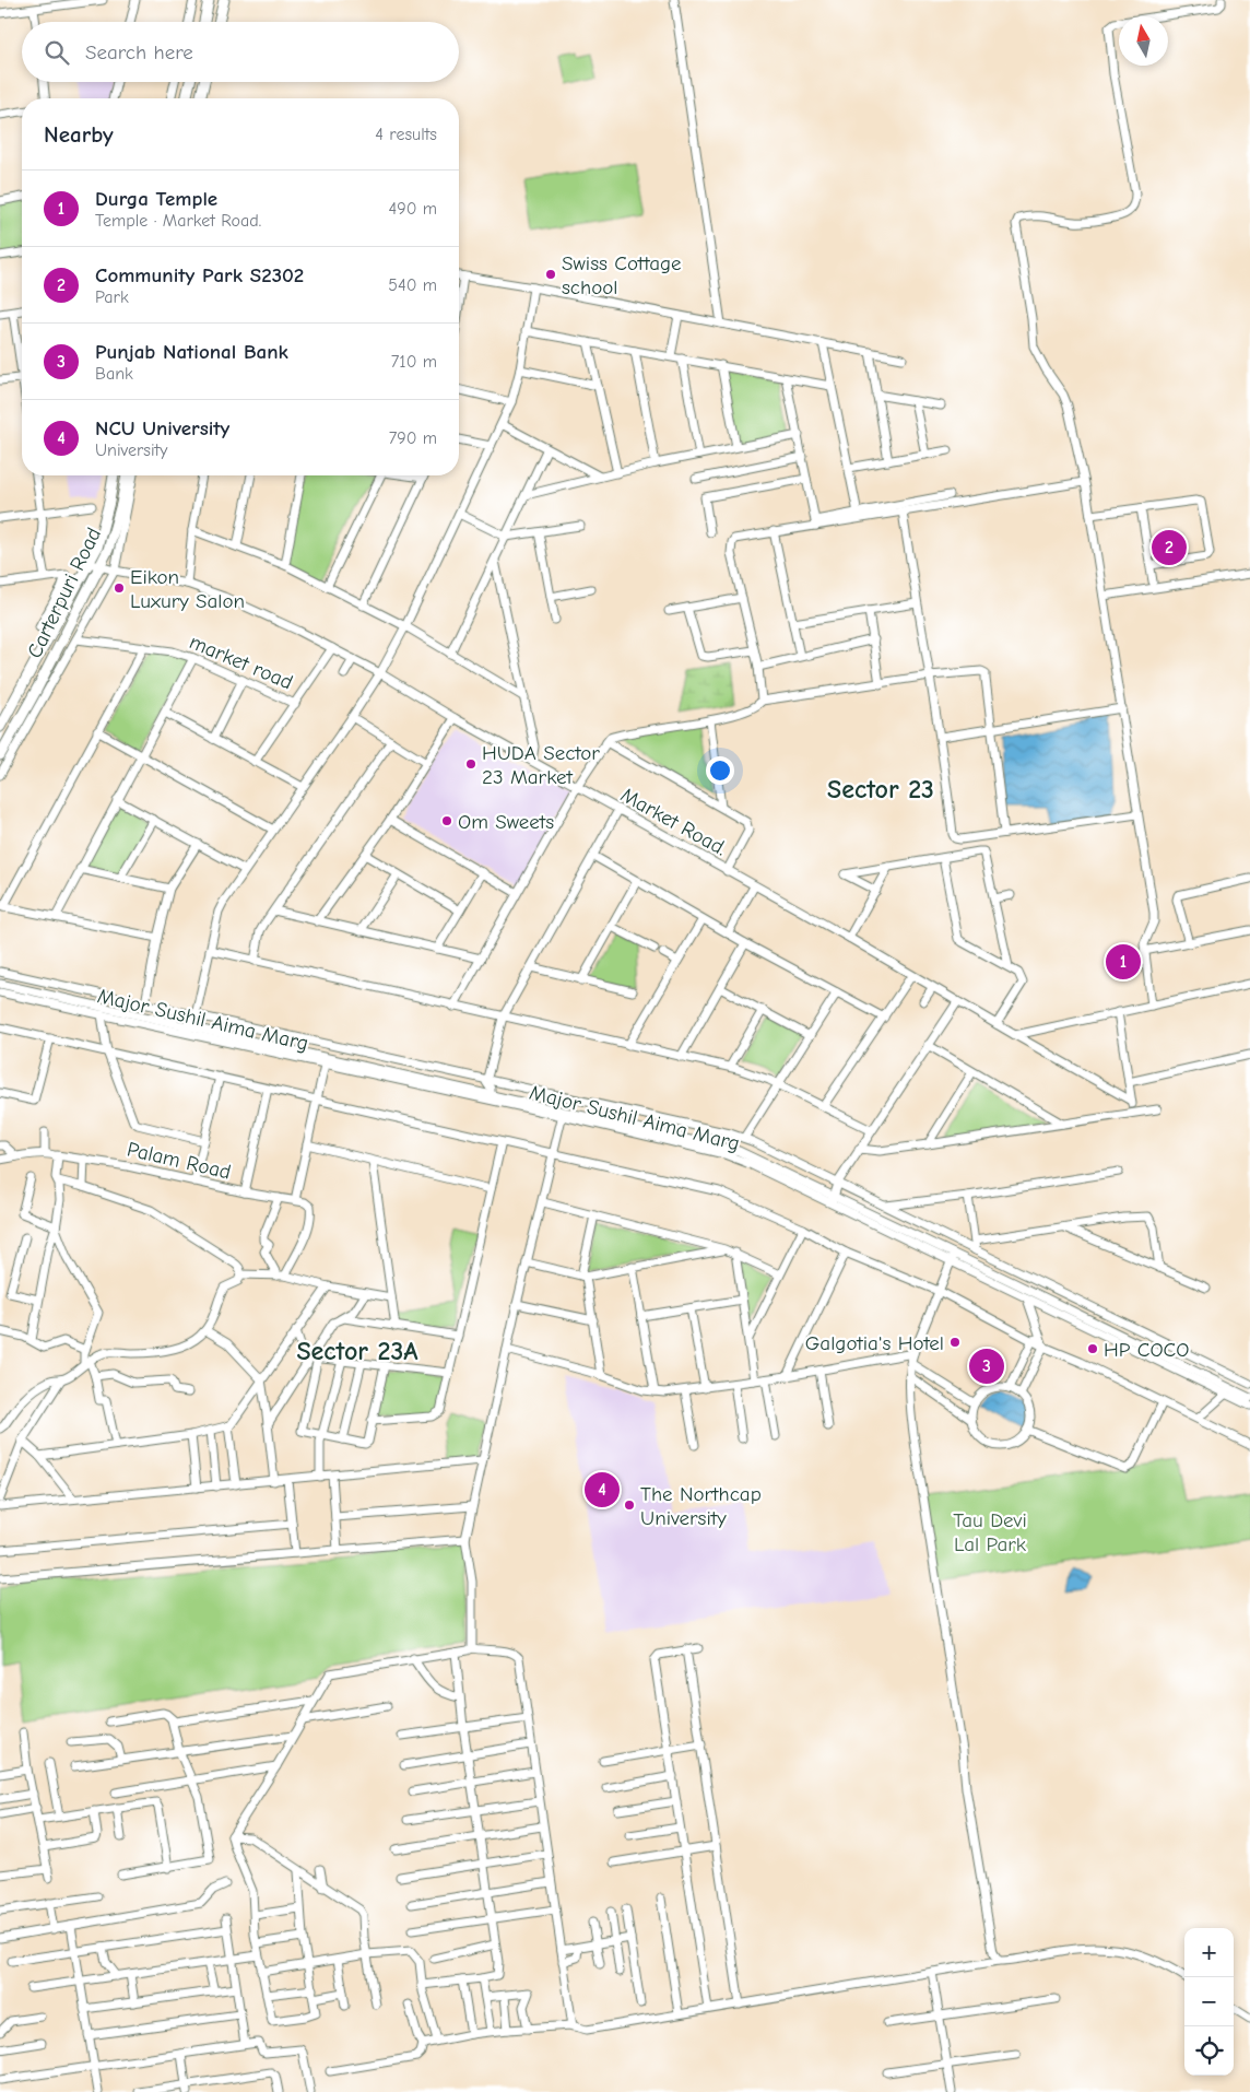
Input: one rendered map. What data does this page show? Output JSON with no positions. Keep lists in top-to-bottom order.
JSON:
{
  "streets": {
    "main road": ["Carterpuri Road"],
    "street": [
      "market road",
      "Market Road.",
      "Major Sushil Aima Marg",
      "Palam Road"
    ]
  },
  "crossings": [
    ["Carterpuri Road", "Market Road."]
  ],
  "districts": ["Sector 23", "Sector 23A"],
  "parks": ["Tau Devi Lal Park"],
  "places": [
    "Swiss Cottage school",
    "Eikon Luxury Salon",
    "HUDA Sector 23 Market",
    "Om Sweets",
    "Galgotia's Hotel",
    "HP COCO",
    "The Northcap University"
  ],
  "north": "top",
  "page": {
    "search": "Search here",
    "heading": ["Nearby", "4 results"],
    "list": [
      {
        "mark": "1",
        "name": "Durga Temple",
        "note": "Temple · Market Road.",
        "value": "490 m"
      },
      {
        "mark": "2",
        "name": "Community Park S2302",
        "note": "Park",
        "value": "540 m"
      },
      {
        "mark": "3",
        "name": "Punjab National Bank",
        "note": "Bank",
        "value": "710 m"
      },
      {
        "mark": "4",
        "name": "NCU University",
        "note": "University",
        "value": "790 m"
      }
    ],
    "pins": [
      "2",
      "1",
      "3",
      "4"
    ],
    "map_buttons": ["+", "−"]
  }
}
